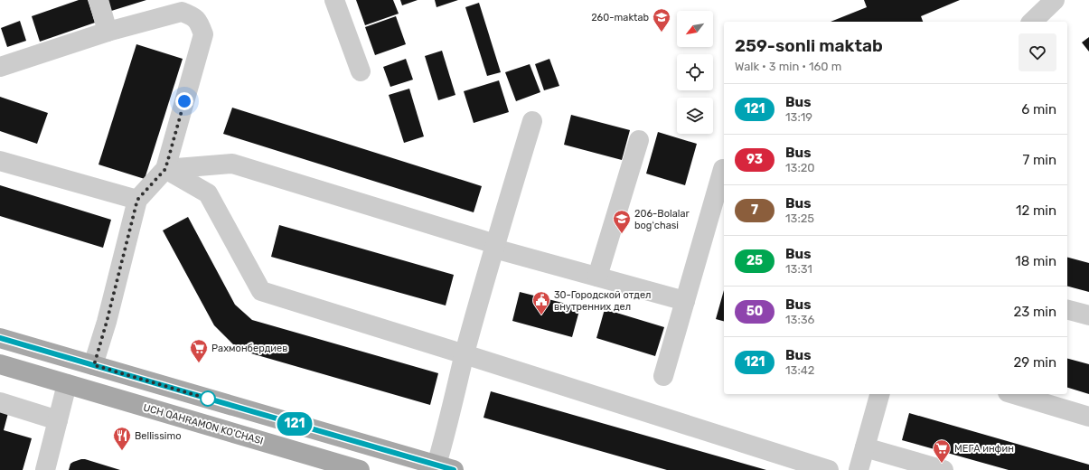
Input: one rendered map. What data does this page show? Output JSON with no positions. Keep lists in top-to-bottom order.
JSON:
{
  "streets": {
    "main road": ["UCH QAHRAMON KO'CHASI"]
  },
  "places": {
    "school or university": ["260-maktab", "206-Bolalar bogʻchasi"],
    "public building": ["30-Городской отдел внутренних дел"],
    "supermarket": ["Рахмонбердиев", "МЕГА инфин"],
    "restaurant": ["Bellissimo"]
  },
  "lines": ["bus line 121"],
  "north": "bottom left",
  "page": {
    "on_map": "121",
    "heading": ["259-sonli maktab", "Walk · 3 min · 160 m"],
    "list": [
      {
        "mark": "121",
        "name": "Bus",
        "note": "13:19",
        "value": "6 min"
      },
      {
        "mark": "93",
        "name": "Bus",
        "note": "13:20",
        "value": "7 min"
      },
      {
        "mark": "7",
        "name": "Bus",
        "note": "13:25",
        "value": "12 min"
      },
      {
        "mark": "25",
        "name": "Bus",
        "note": "13:31",
        "value": "18 min"
      },
      {
        "mark": "50",
        "name": "Bus",
        "note": "13:36",
        "value": "23 min"
      },
      {
        "mark": "121",
        "name": "Bus",
        "note": "13:42",
        "value": "29 min"
      }
    ]
  }
}
